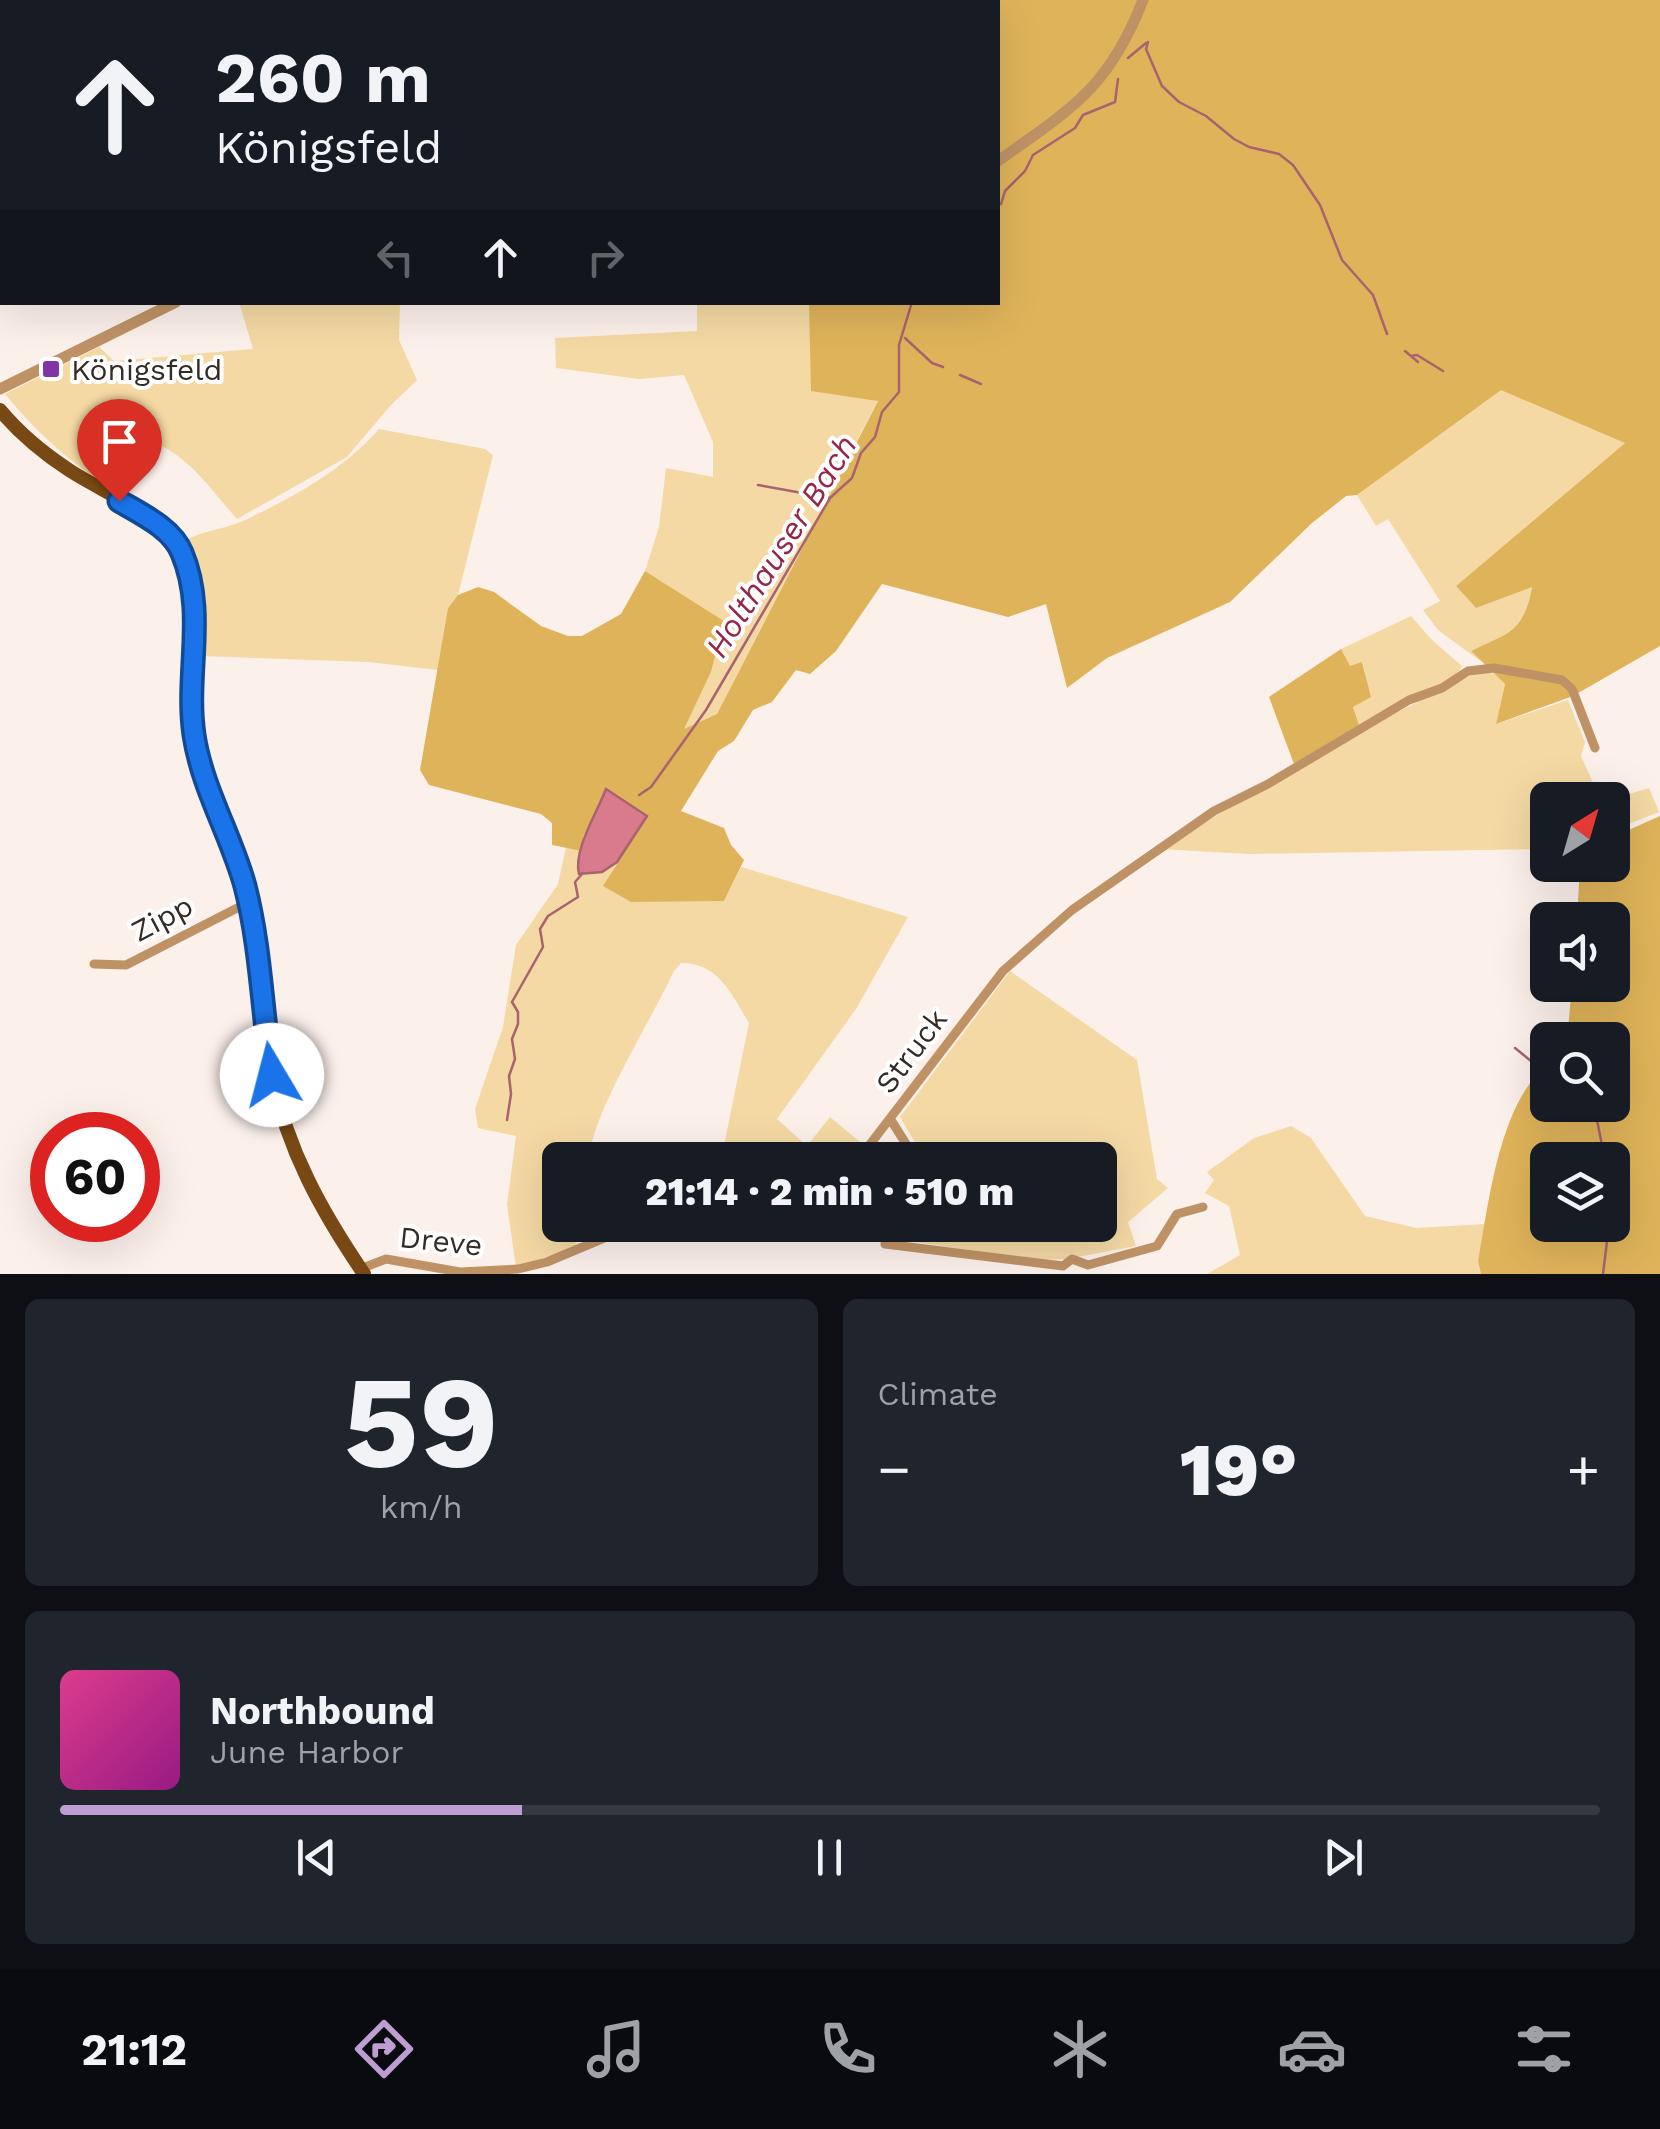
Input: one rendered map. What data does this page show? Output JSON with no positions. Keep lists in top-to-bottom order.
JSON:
{
  "streets": {
    "street": ["Zipp", "Struck", "Dreve"]
  },
  "water": ["Holthauser Bach"],
  "places": {
    "transit": ["Königsfeld"]
  },
  "north": "top right",
  "page": {
    "turn": ["260 m", "Königsfeld"],
    "limit": "60",
    "trip": "21:14 · 2 min · 510 m",
    "tile": [
      ["59", "km/h"],
      "Climate"
    ],
    "heat": ["−", "19°", "+"],
    "song": ["Northbound", "June Harbor"],
    "tabs": "21:12"
  }
}
